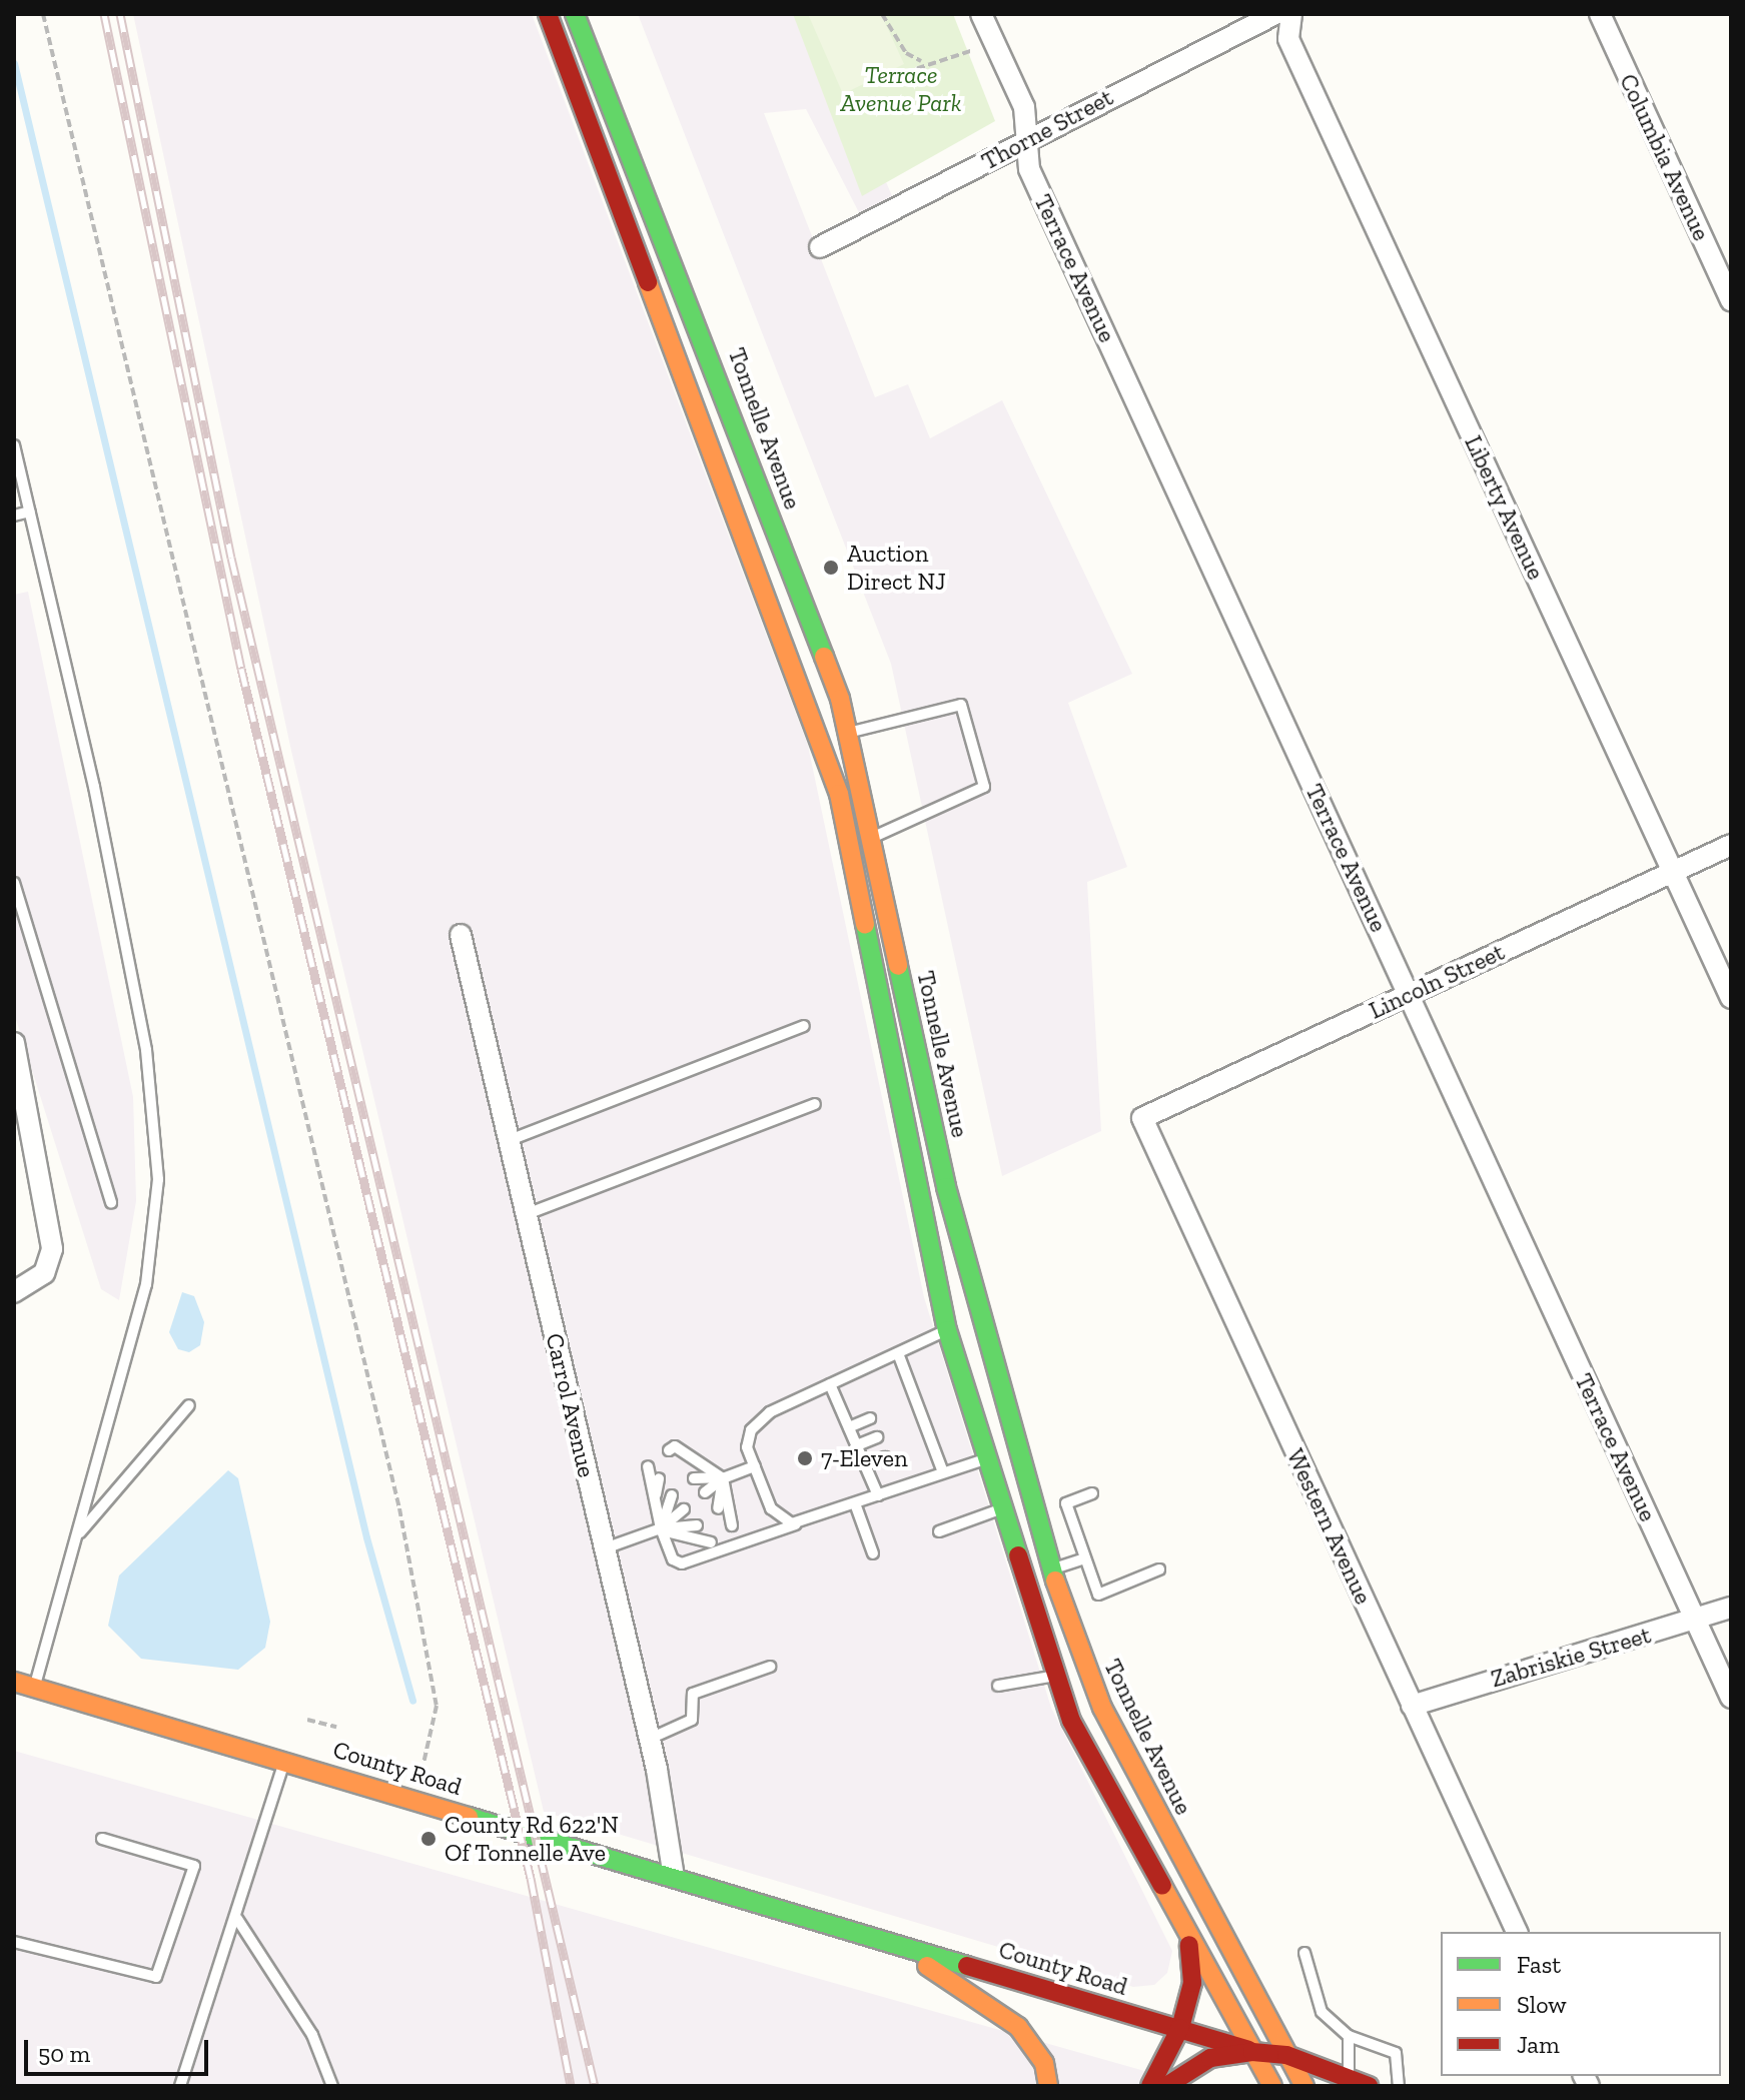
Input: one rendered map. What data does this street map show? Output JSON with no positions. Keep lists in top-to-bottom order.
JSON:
{
  "streets": {
    "main road": ["Tonnelle Avenue", "County Road"],
    "street": [
      "Thorne Street",
      "Columbia Avenue",
      "Terrace Avenue",
      "Liberty Avenue",
      "Lincoln Street",
      "Carrol Avenue",
      "Western Avenue",
      "Zabriskie Street"
    ]
  },
  "crossings": [
    ["Thorne Street", "Terrace Avenue"],
    ["Terrace Avenue", "Lincoln Street"],
    ["Terrace Avenue", "Zabriskie Street"],
    ["Liberty Avenue", "Lincoln Street"],
    ["Lincoln Street", "Western Avenue"],
    ["Carrol Avenue", "County Road"],
    ["Western Avenue", "Zabriskie Street"]
  ],
  "parks": ["Terrace Avenue Park"],
  "places": ["Auction Direct NJ", "7-Eleven", "County Rd 622'N Of Tonnelle Ave"],
  "legend": ["Fast", "Slow", "Jam"],
  "scale_bar": "50 m"
}
